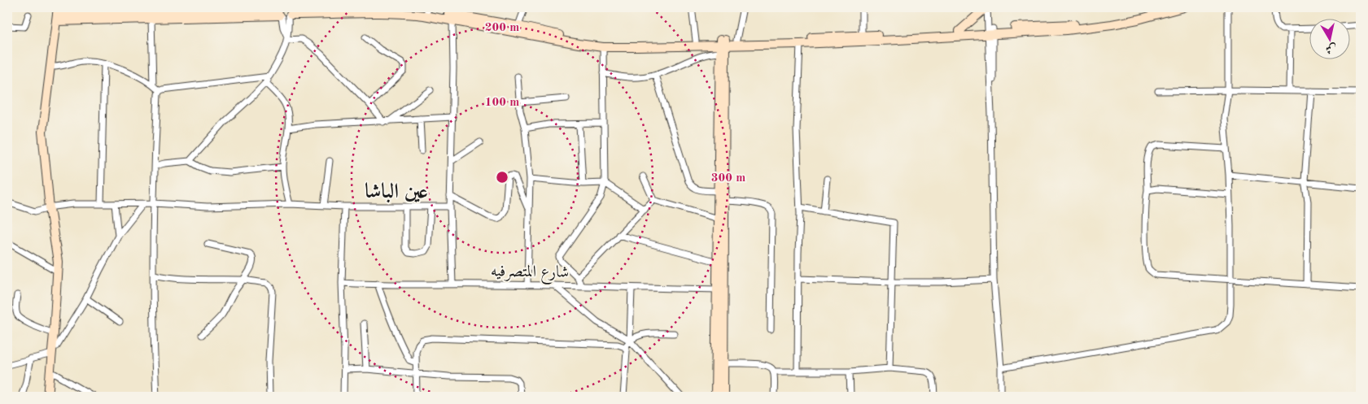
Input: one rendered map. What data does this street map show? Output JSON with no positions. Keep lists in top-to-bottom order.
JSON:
{
  "streets": {
    "street": ["شارع المتصرفيه"]
  },
  "districts": ["عين الباشا"],
  "north": "bottom",
  "rings": ["200 m", "100 m", "300 m"]
}
